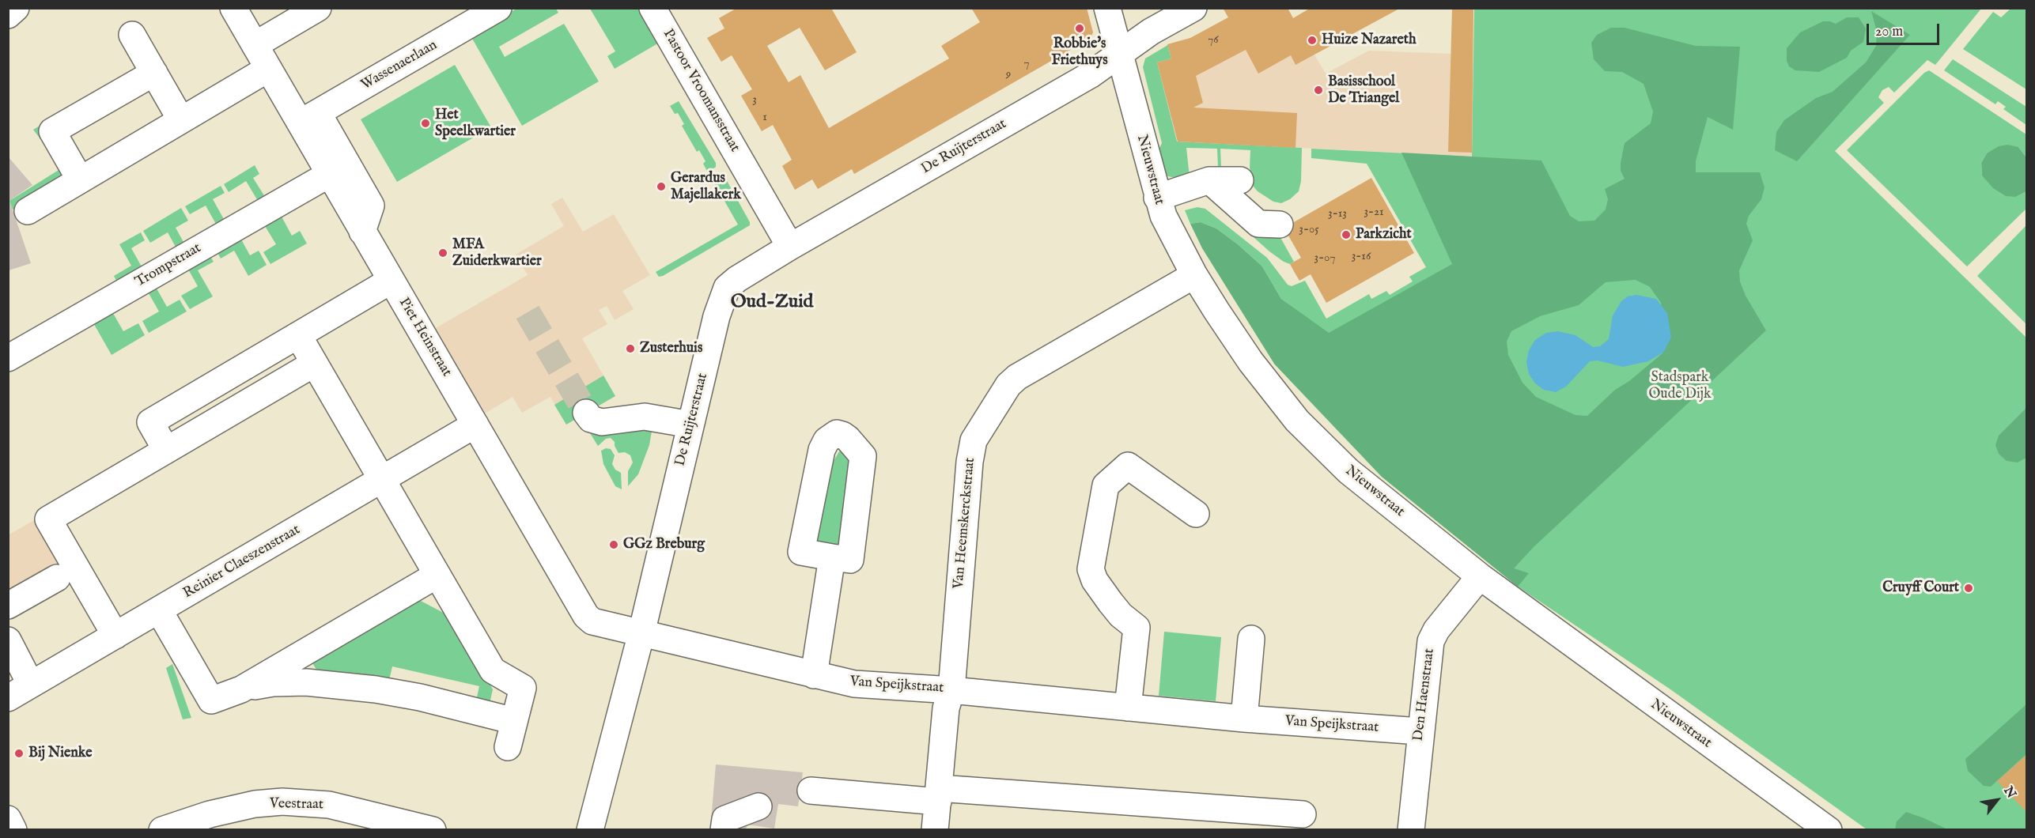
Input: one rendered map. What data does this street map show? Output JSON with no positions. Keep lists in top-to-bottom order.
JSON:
{
  "streets": {
    "street": [
      "Wassenaerlaan",
      "Pastoor Vroomansstraat",
      "De Ruijterstraat",
      "Nieuwstraat",
      "Trompstraat",
      "Piet Heinstraat",
      "Van Heemskerckstraat",
      "Reinier Claeszenstraat",
      "Van Speijkstraat",
      "Den Haenstraat",
      "Veestraat"
    ]
  },
  "crossings": [
    ["Wassenaerlaan", "Piet Heinstraat"],
    ["Pastoor Vroomansstraat", "De Ruijterstraat"],
    ["De Ruijterstraat", "Nieuwstraat"],
    ["De Ruijterstraat", "Piet Heinstraat"],
    ["De Ruijterstraat", "Van Speijkstraat"],
    ["Nieuwstraat", "Van Heemskerckstraat"],
    ["Nieuwstraat", "Den Haenstraat"],
    ["Trompstraat", "Piet Heinstraat"],
    ["Piet Heinstraat", "Reinier Claeszenstraat"],
    ["Piet Heinstraat", "Van Speijkstraat"],
    ["Van Heemskerckstraat", "Van Speijkstraat"],
    ["Van Speijkstraat", "Den Haenstraat"]
  ],
  "districts": ["Oud-Zuid"],
  "parks": ["Stadspark Oude Dijk"],
  "places": [
    "Robbie's Friethuys",
    "Huize Nazareth",
    "Basisschool De Triangel",
    "Het Speelkwartier",
    "Gerardus Majellakerk",
    "Parkzicht",
    "MFA Zuiderkwartier",
    "Zusterhuis",
    "GGz Breburg",
    "Cruyff Court",
    "Bij Nienke"
  ],
  "house_numbers": [
    "76",
    "7",
    "9",
    "3",
    "1",
    "3-21",
    "3-13",
    "3-05",
    "3-16",
    "3-07"
  ],
  "scale_bar": "20 m",
  "north": "top right"
}
